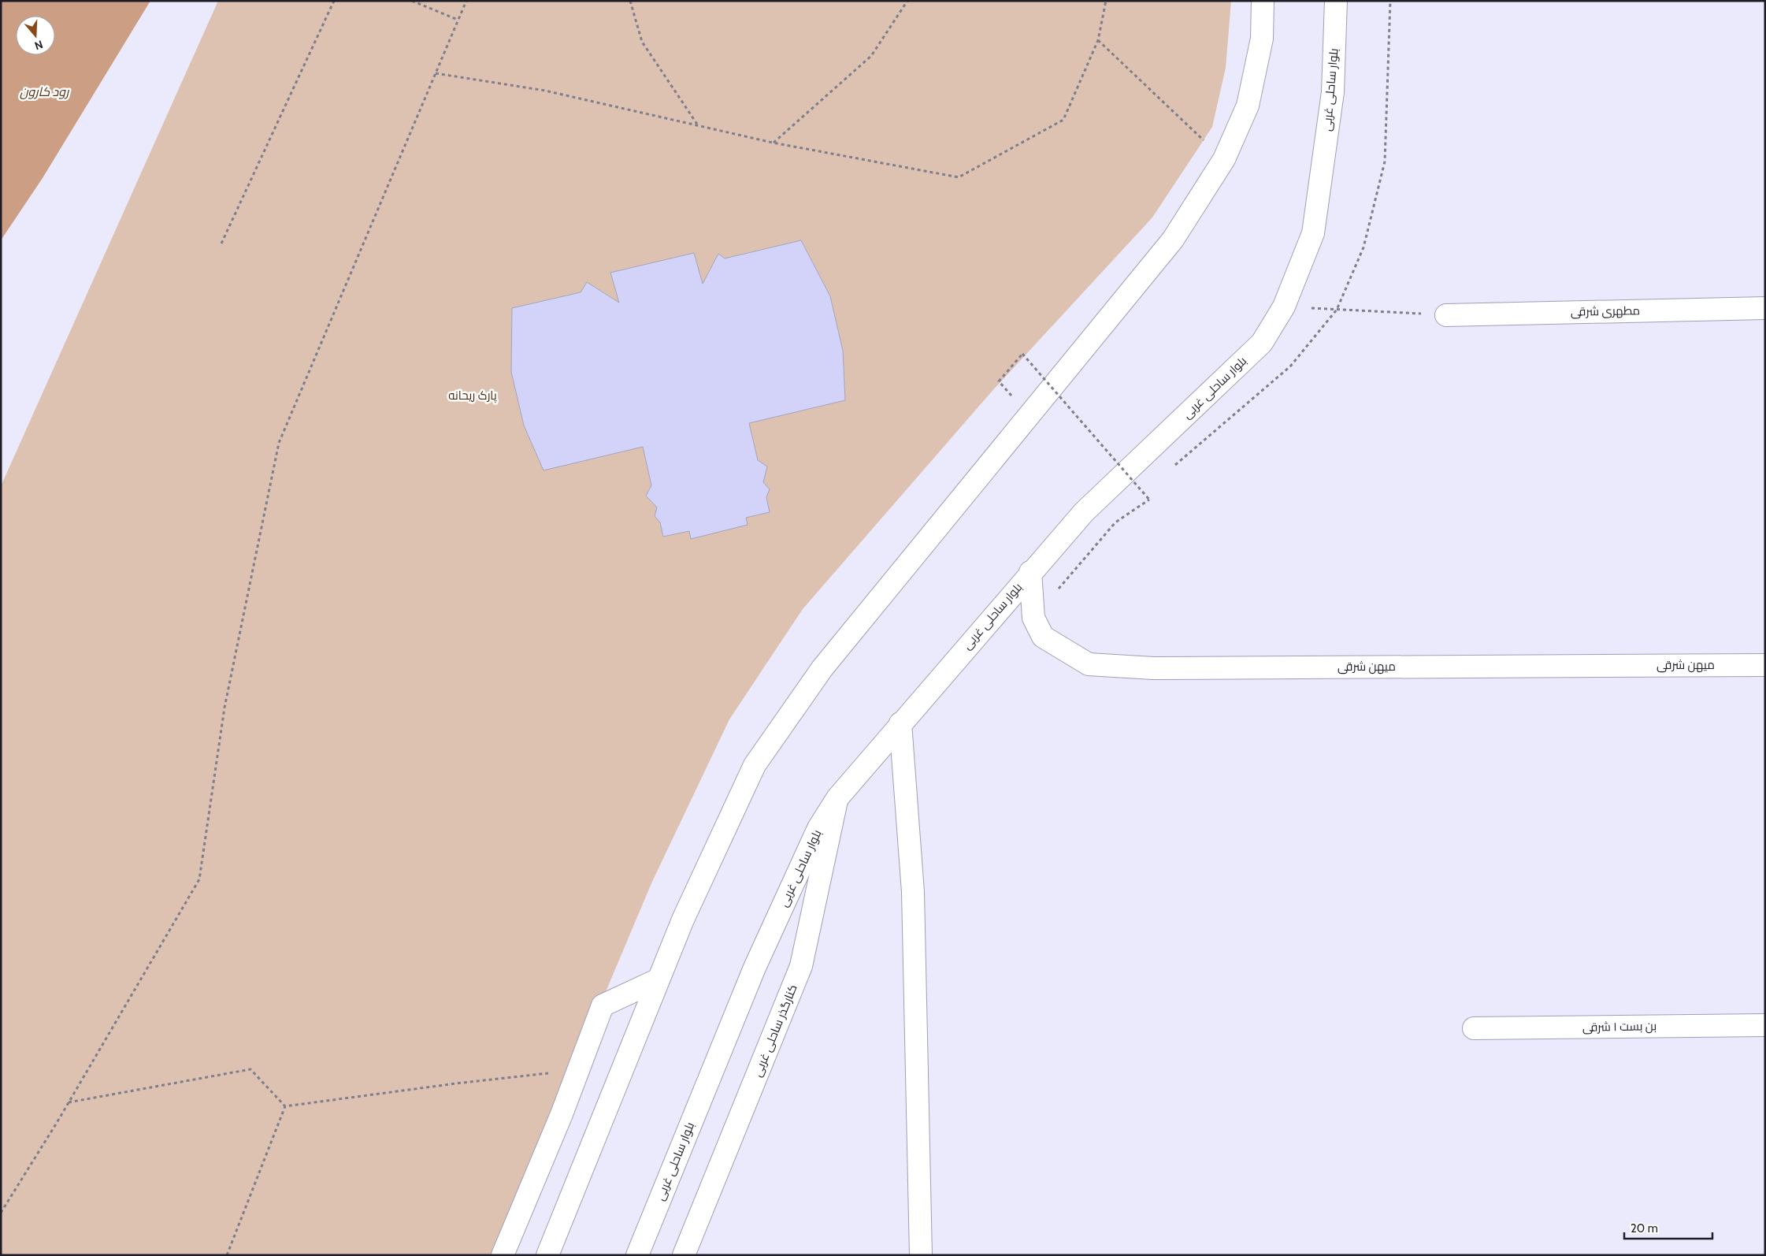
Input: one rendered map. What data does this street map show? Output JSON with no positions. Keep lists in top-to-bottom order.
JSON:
{
  "streets": {
    "main road": [
      "بلوار ساحلی غربی",
      "مطهری شرقی",
      "میهن شرقی",
      "بن بست ۱ شرقی",
      "کنارگذر ساحلی غربی"
    ]
  },
  "crossings": [
    ["بلوار ساحلی غربی", "میهن شرقی"],
    ["بلوار ساحلی غربی", "کنارگذر ساحلی غربی"]
  ],
  "water": ["رود کارون"],
  "parks": ["پارک ریحانه"],
  "scale_bar": "20 m",
  "north": "bottom"
}
